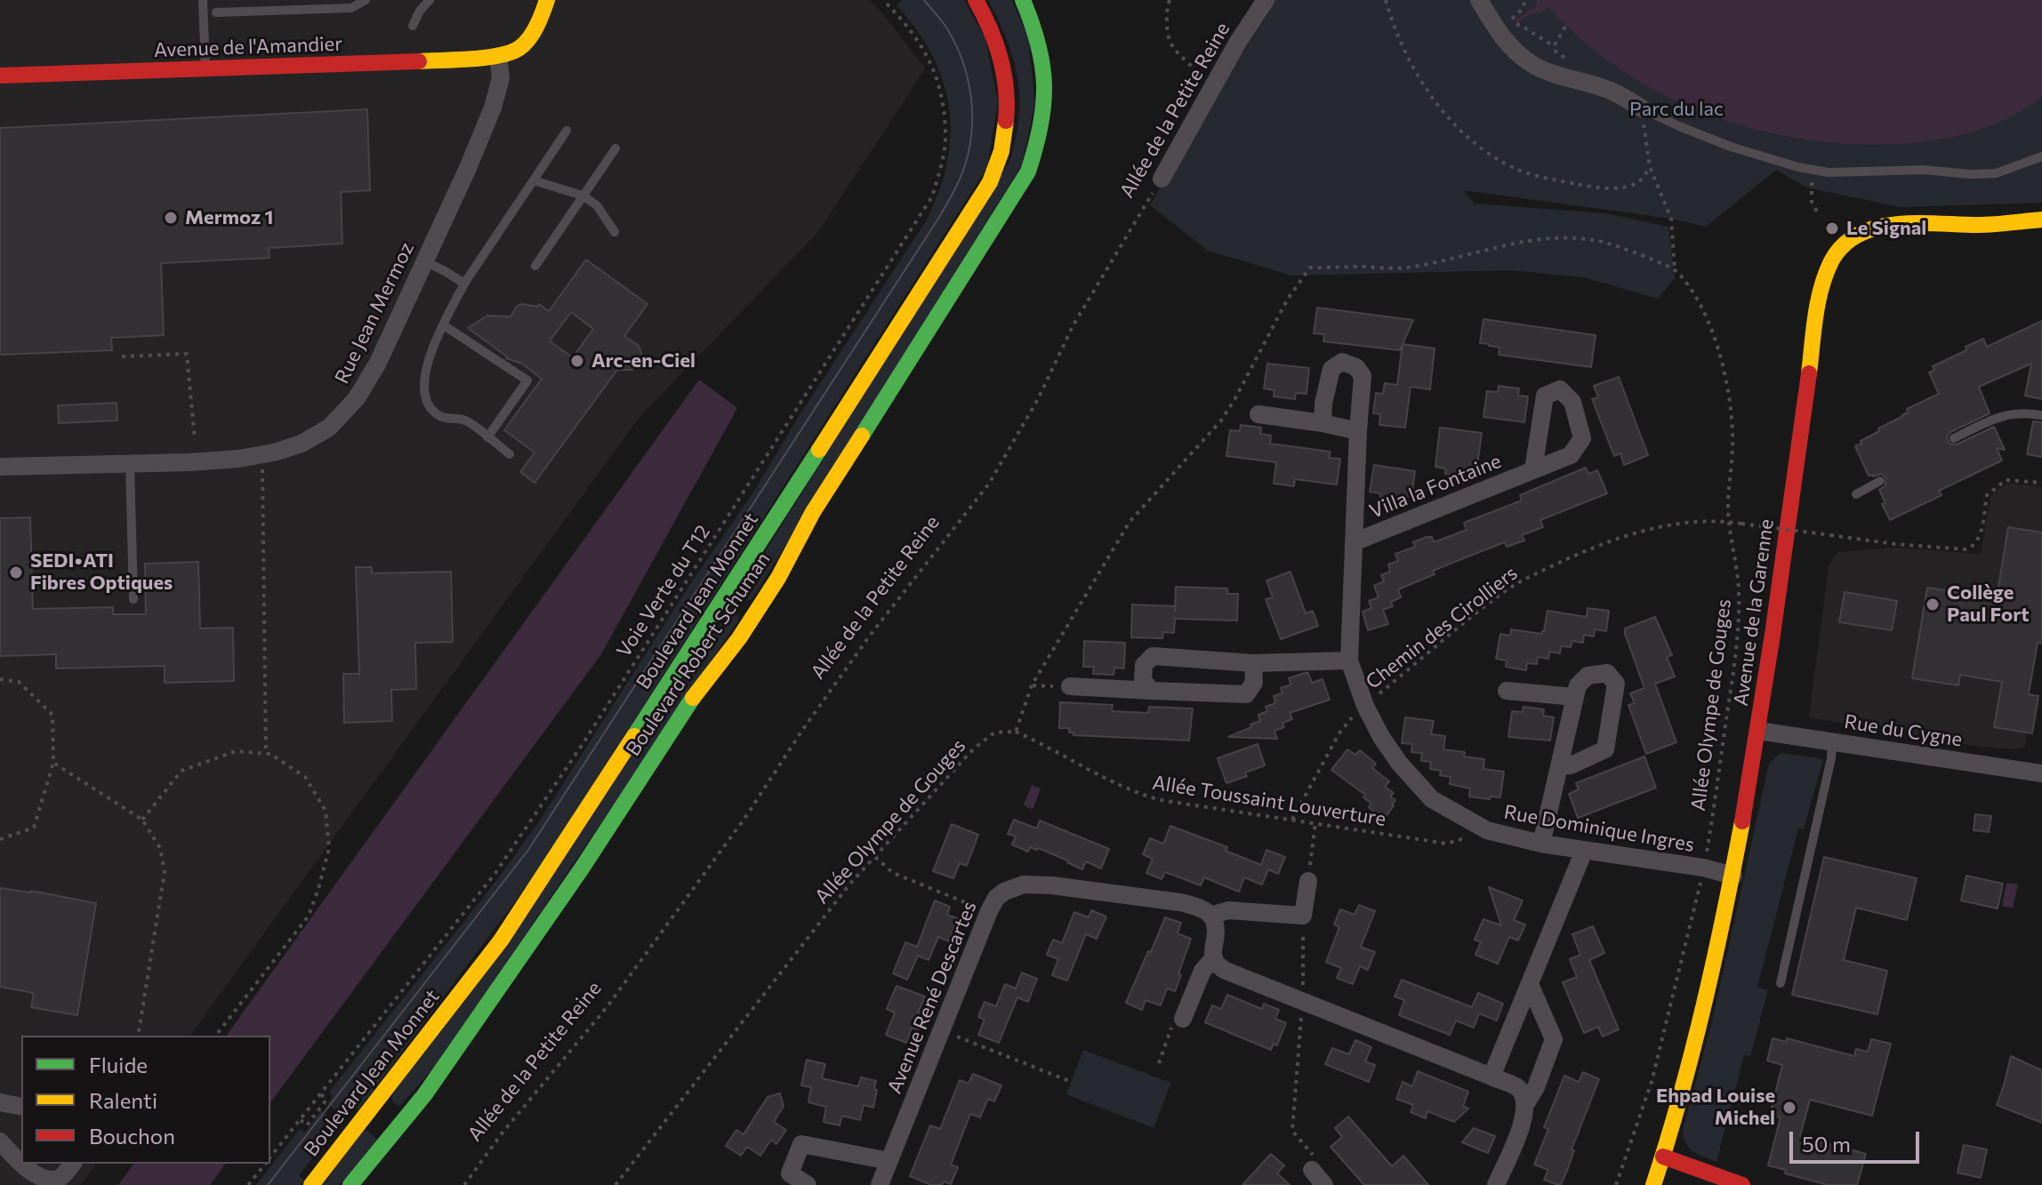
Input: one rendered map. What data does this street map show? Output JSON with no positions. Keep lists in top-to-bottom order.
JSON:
{
  "streets": {
    "main road": [
      "Avenue de l'Amandier",
      "Boulevard Jean Monnet",
      "Avenue de la Garenne",
      "Boulevard Robert Schuman"
    ],
    "street": [
      "Allée de la Petite Reine",
      "Rue Jean Mermoz",
      "Villa la Fontaine",
      "Rue du Cygne",
      "Rue Dominique Ingres",
      "Avenue René Descartes"
    ],
    "path": [
      "Voie Verte du T12",
      "Chemin des Cirolliers",
      "Allée Olympe de Gouges",
      "Allée Toussaint Louverture"
    ]
  },
  "crossings": [
    ["Avenue de l'Amandier", "Rue Jean Mermoz"],
    ["Villa la Fontaine", "Rue Dominique Ingres"],
    ["Avenue de la Garenne", "Rue du Cygne"],
    ["Avenue de la Garenne", "Rue Dominique Ingres"],
    ["Chemin des Cirolliers", "Allée Olympe de Gouges"],
    ["Chemin des Cirolliers", "Allée Toussaint Louverture"],
    ["Chemin des Cirolliers", "Rue Dominique Ingres"],
    ["Allée Olympe de Gouges", "Allée Toussaint Louverture"],
    ["Allée Toussaint Louverture", "Rue Dominique Ingres"]
  ],
  "parks": ["Parc du lac"],
  "places": [
    "Mermoz 1",
    "Le Signal",
    "Arc-en-Ciel",
    "SEDI•ATI Fibres Optiques",
    "Collège Paul Fort",
    "Ehpad Louise Michel"
  ],
  "legend": ["Fluide", "Ralenti", "Bouchon"],
  "scale_bar": "50 m"
}
